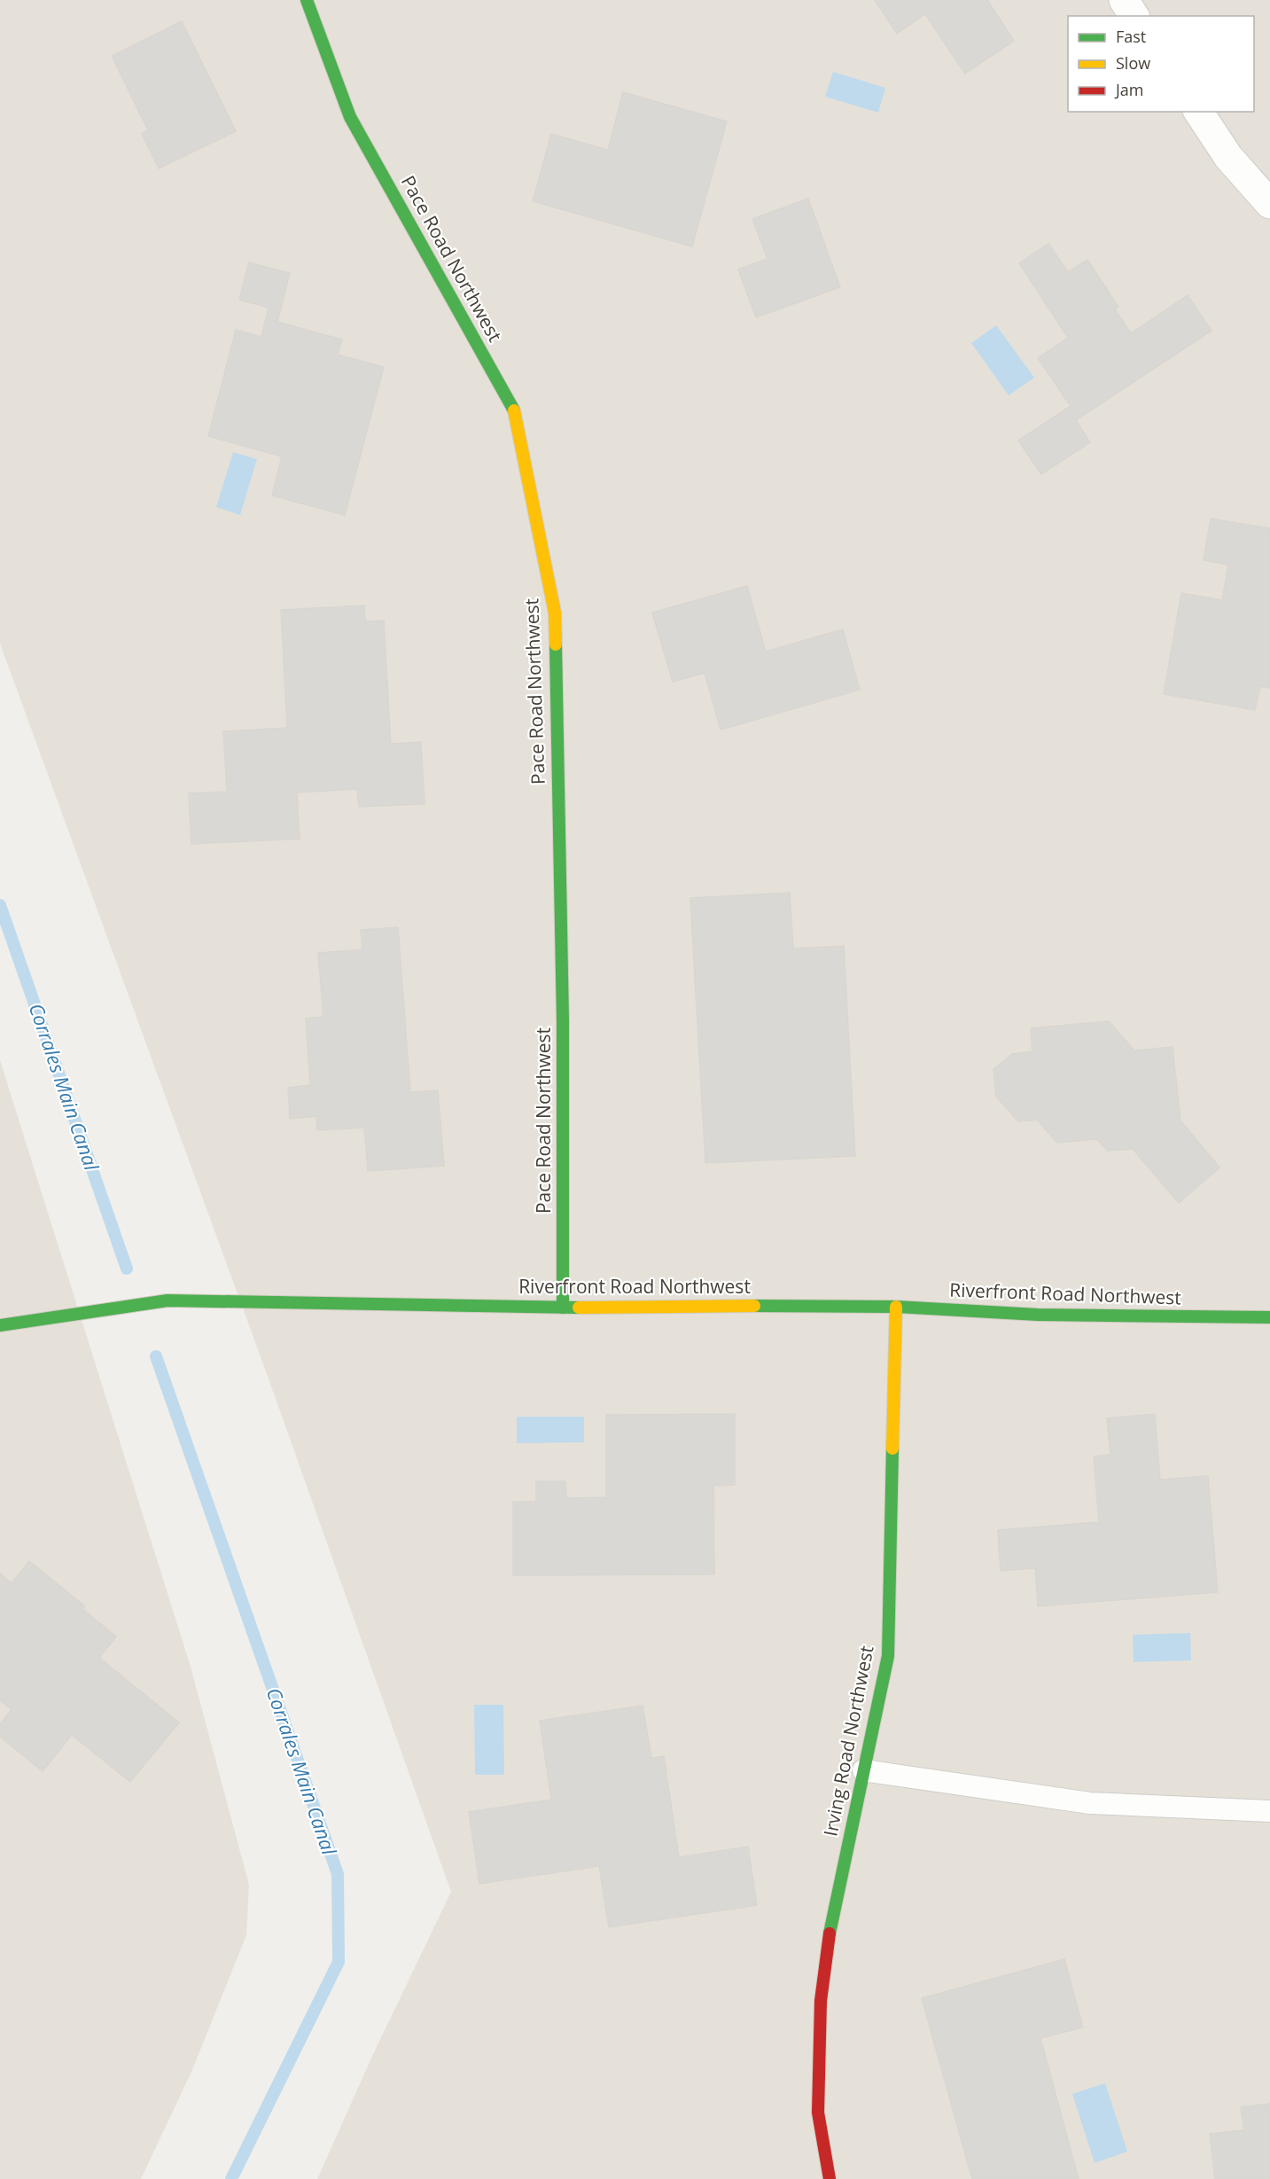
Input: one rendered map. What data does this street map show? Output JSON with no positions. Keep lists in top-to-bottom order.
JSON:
{
  "streets": {
    "street": ["Pace Road Northwest", "Riverfront Road Northwest", "Irving Road Northwest"]
  },
  "crossings": [
    ["Pace Road Northwest", "Riverfront Road Northwest"],
    ["Riverfront Road Northwest", "Irving Road Northwest"]
  ],
  "water": ["Corrales Main Canal"],
  "legend": ["Fast", "Slow", "Jam"]
}
